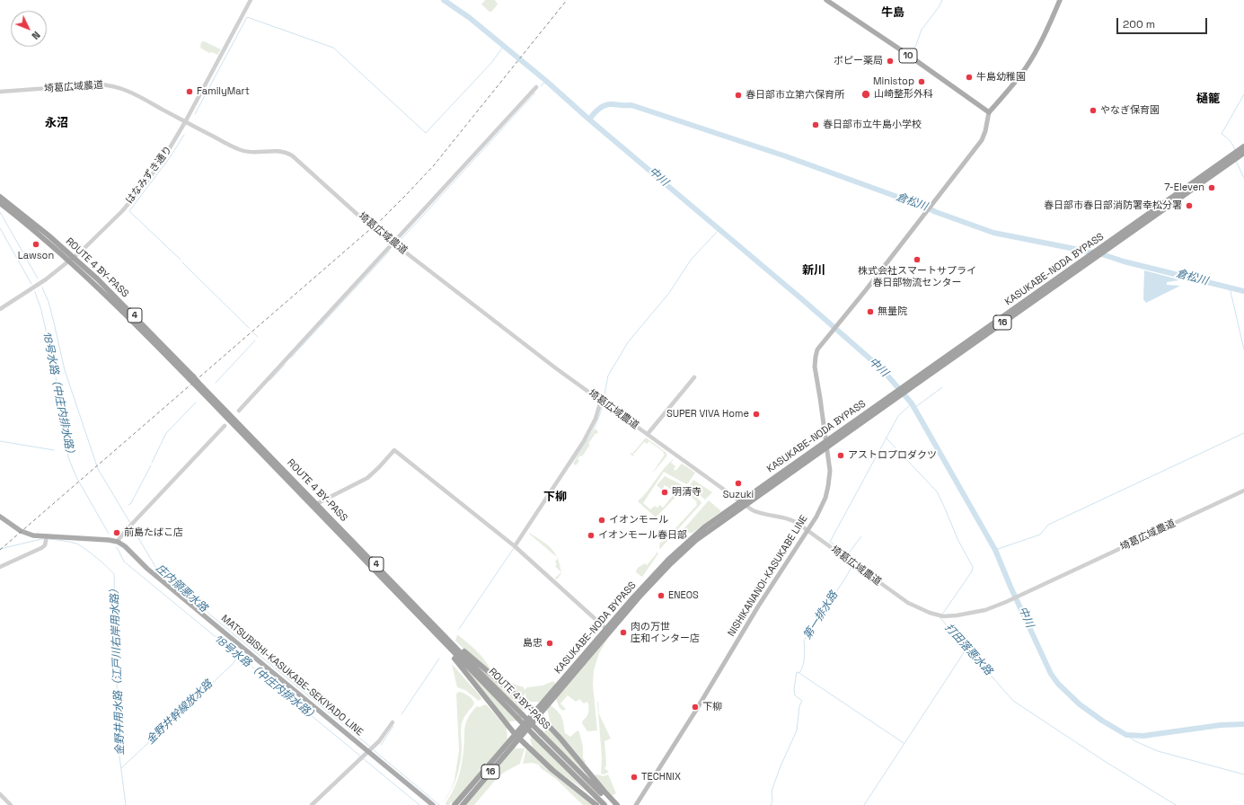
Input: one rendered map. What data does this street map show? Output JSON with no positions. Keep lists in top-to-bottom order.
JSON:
{
  "streets": {
    "highway": [
      "ROUTE 4 BY-PASS",
      "KASUKABE-NODA BYPASS",
      "4",
      "16"
    ],
    "main road": ["10", "NISHIKANANOI-KASUKABE LINE", "MATSUBISHI-KASUKABE-SEKIYADO LINE"],
    "street": ["埼葛広域農道", "はなみずき通り"]
  },
  "crossings": [
    ["10", "NISHIKANANOI-KASUKABE LINE"],
    ["埼葛広域農道", "はなみずき通り"],
    ["埼葛広域農道", "KASUKABE-NODA BYPASS"],
    ["埼葛広域農道", "NISHIKANANOI-KASUKABE LINE"],
    ["はなみずき通り", "ROUTE 4 BY-PASS"],
    ["KASUKABE-NODA BYPASS", "NISHIKANANOI-KASUKABE LINE"]
  ],
  "districts": [
    "牛島",
    "樋籠",
    "永沼",
    "新川",
    "下柳"
  ],
  "water": [
    "中川",
    "倉松川",
    "18号水路（中庄内排水路）",
    "庄内領悪水路",
    "第一排水路",
    "打田落悪水路",
    "金野井用水路（江戸川右岸用水路）",
    "金野井幹線放水路"
  ],
  "places": [
    "ポピー薬局",
    "牛島幼稚園",
    "Ministop",
    "FamilyMart",
    "山崎整形外科",
    "春日部市立第六保育所",
    "やなぎ保育園",
    "春日部市立牛島小学校",
    "7-Eleven",
    "春日部市春日部消防署幸松分署",
    "Lawson",
    "株式会社スマートサプライ 春日部物流センター",
    "無量院",
    "SUPER VIVA Home",
    "アストロプロダクツ",
    "Suzuki",
    "明清寺",
    "イオンモール",
    "前島たばこ店",
    "イオンモール春日部",
    "ENEOS",
    "肉の万世 庄和インター店",
    "島忠",
    "下柳",
    "TECHNIX"
  ],
  "scale_bar": "200 m",
  "north": "bottom right"
}
